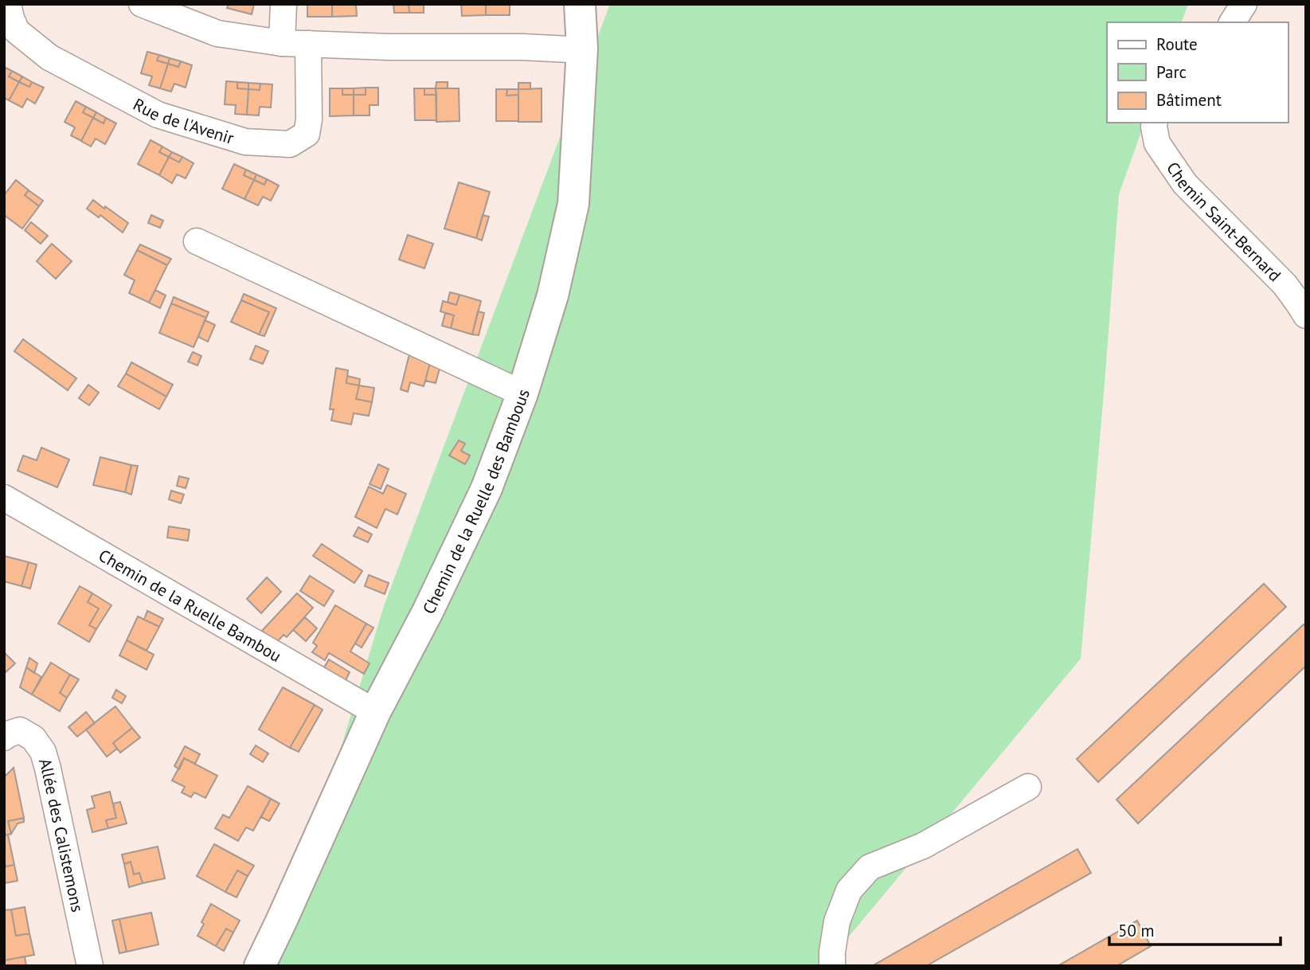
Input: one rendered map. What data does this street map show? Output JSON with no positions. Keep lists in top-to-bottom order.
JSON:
{
  "streets": {
    "street": [
      "Rue de l'Avenir",
      "Chemin Saint-Bernard",
      "Chemin de la Ruelle des Bambous",
      "Chemin de la Ruelle Bambou",
      "Allée des Calistemons"
    ]
  },
  "crossings": [
    ["Chemin de la Ruelle des Bambous", "Chemin de la Ruelle Bambou"]
  ],
  "legend": ["Route", "Parc", "Bâtiment"],
  "scale_bar": "50 m"
}
